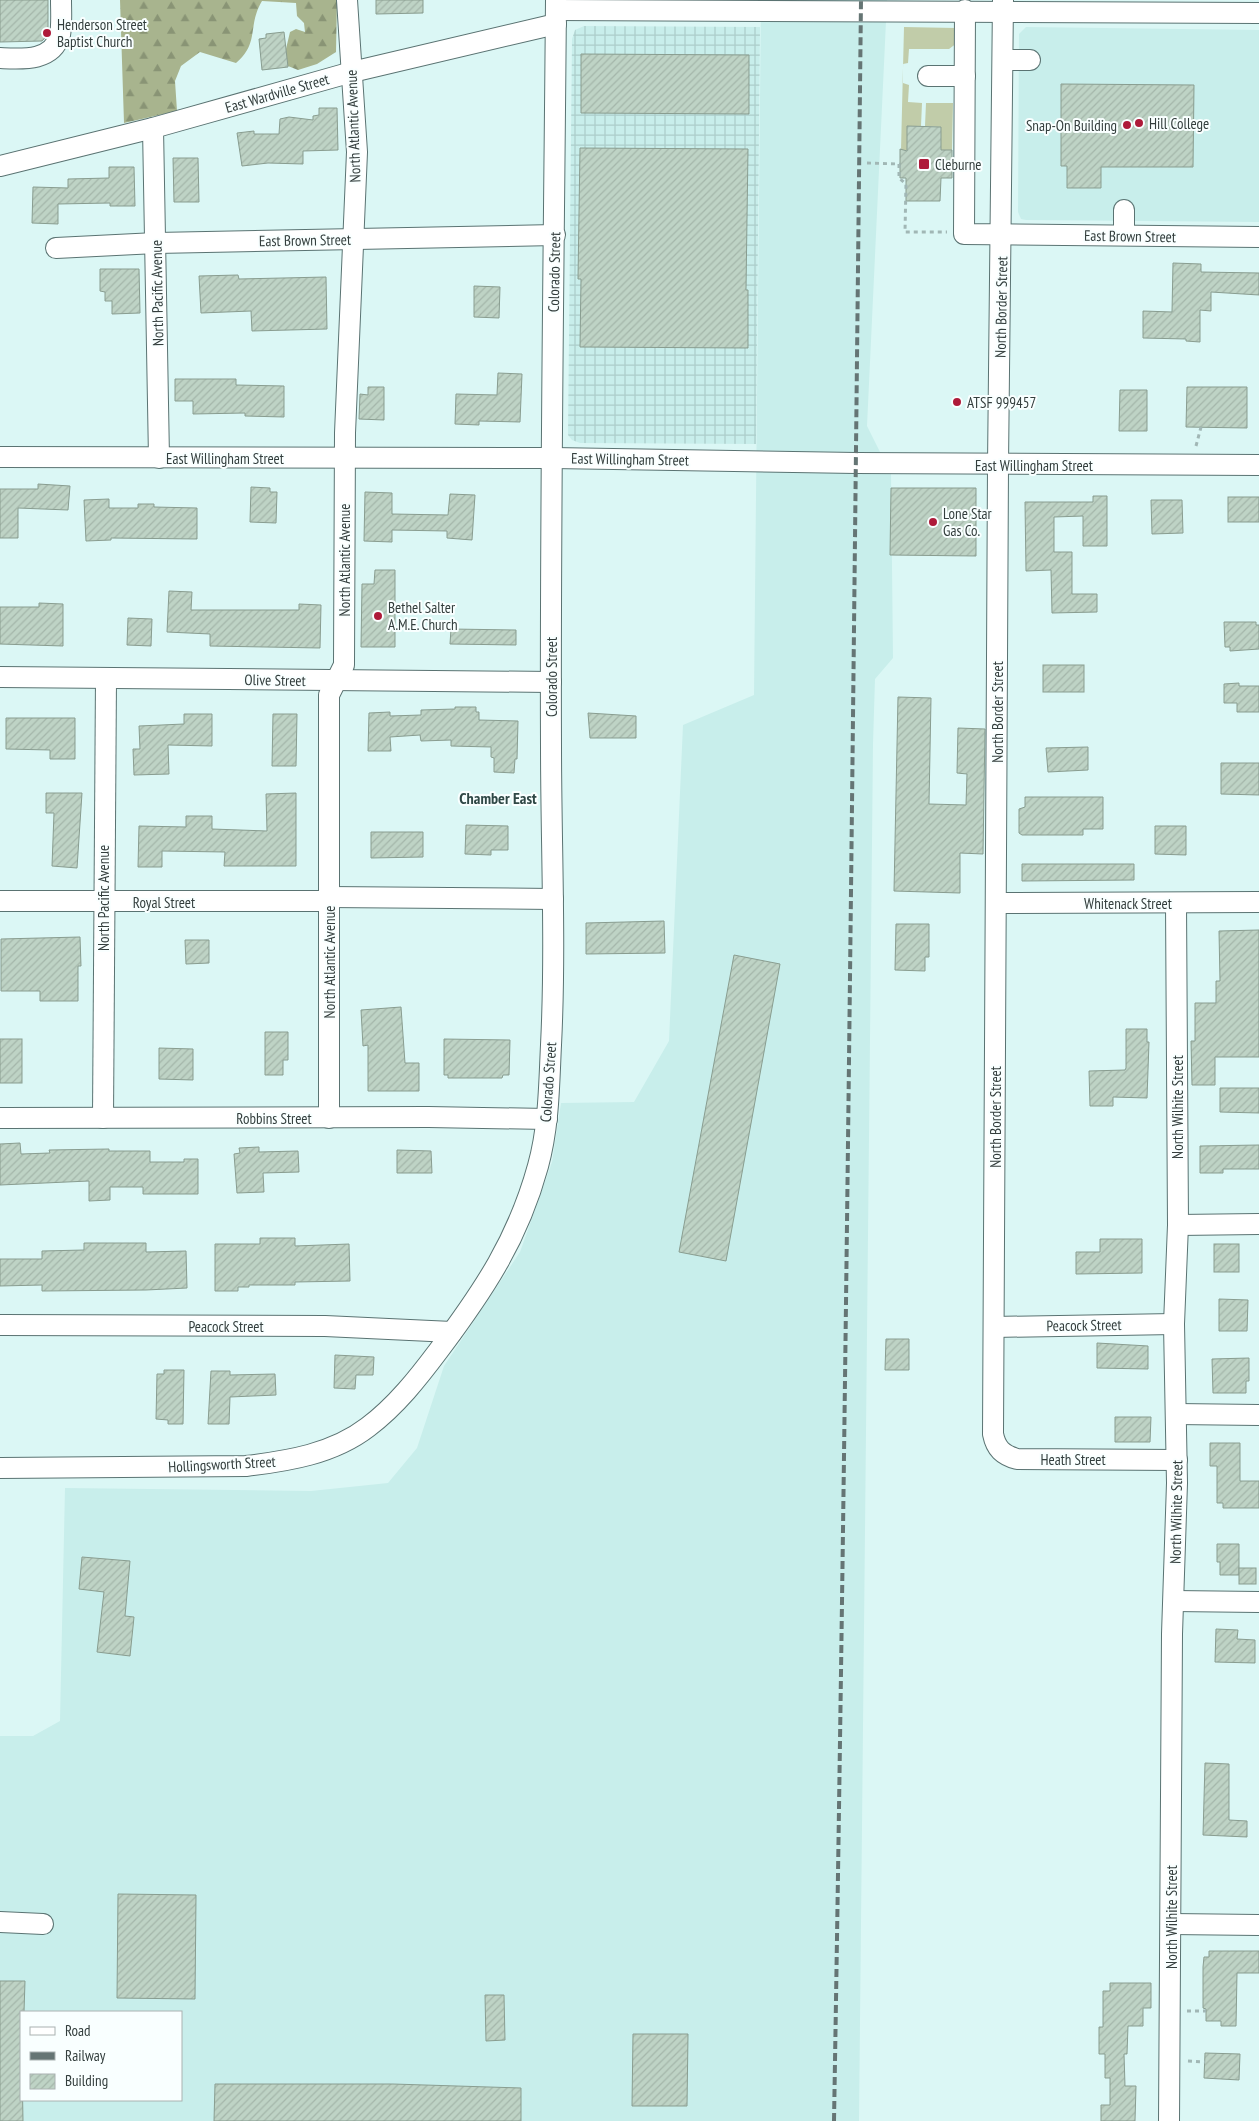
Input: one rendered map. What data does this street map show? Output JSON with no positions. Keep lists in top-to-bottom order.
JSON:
{
  "streets": {
    "street": [
      "East Wardville Street",
      "North Atlantic Avenue",
      "East Brown Street",
      "Colorado Street",
      "North Pacific Avenue",
      "North Border Street",
      "East Willingham Street",
      "Olive Street",
      "Royal Street",
      "Whitenack Street",
      "North Wilhite Street",
      "Robbins Street",
      "Peacock Street",
      "Heath Street",
      "Hollingsworth Street"
    ]
  },
  "crossings": [
    ["East Wardville Street", "North Atlantic Avenue"],
    ["East Wardville Street", "Colorado Street"],
    ["East Wardville Street", "North Pacific Avenue"],
    ["East Wardville Street", "North Border Street"],
    ["North Atlantic Avenue", "East Brown Street"],
    ["North Atlantic Avenue", "East Willingham Street"],
    ["North Atlantic Avenue", "Olive Street"],
    ["North Atlantic Avenue", "Royal Street"],
    ["North Atlantic Avenue", "Robbins Street"],
    ["East Brown Street", "Colorado Street"],
    ["East Brown Street", "North Pacific Avenue"],
    ["East Brown Street", "North Border Street"],
    ["Colorado Street", "East Willingham Street"],
    ["Colorado Street", "Olive Street"],
    ["Colorado Street", "Royal Street"],
    ["Colorado Street", "Robbins Street"],
    ["Colorado Street", "Peacock Street"],
    ["Colorado Street", "Hollingsworth Street"],
    ["North Pacific Avenue", "East Willingham Street"],
    ["North Pacific Avenue", "Olive Street"],
    ["North Pacific Avenue", "Royal Street"],
    ["North Pacific Avenue", "Robbins Street"],
    ["North Border Street", "East Willingham Street"],
    ["North Border Street", "Whitenack Street"],
    ["North Border Street", "Peacock Street"],
    ["North Border Street", "Heath Street"],
    ["Whitenack Street", "North Wilhite Street"],
    ["North Wilhite Street", "Peacock Street"],
    ["North Wilhite Street", "Heath Street"],
    ["Peacock Street", "Hollingsworth Street"]
  ],
  "districts": ["Chamber East"],
  "places": {
    "other": [
      "Henderson Street Baptist Church",
      "Hill College",
      "Snap-On Building",
      "ATSF 999457",
      "Lone Star Gas Co.",
      "Bethel Salter A.M.E. Church"
    ],
    "transit": ["Cleburne"]
  },
  "legend": ["Road", "Railway", "Building"]
}
